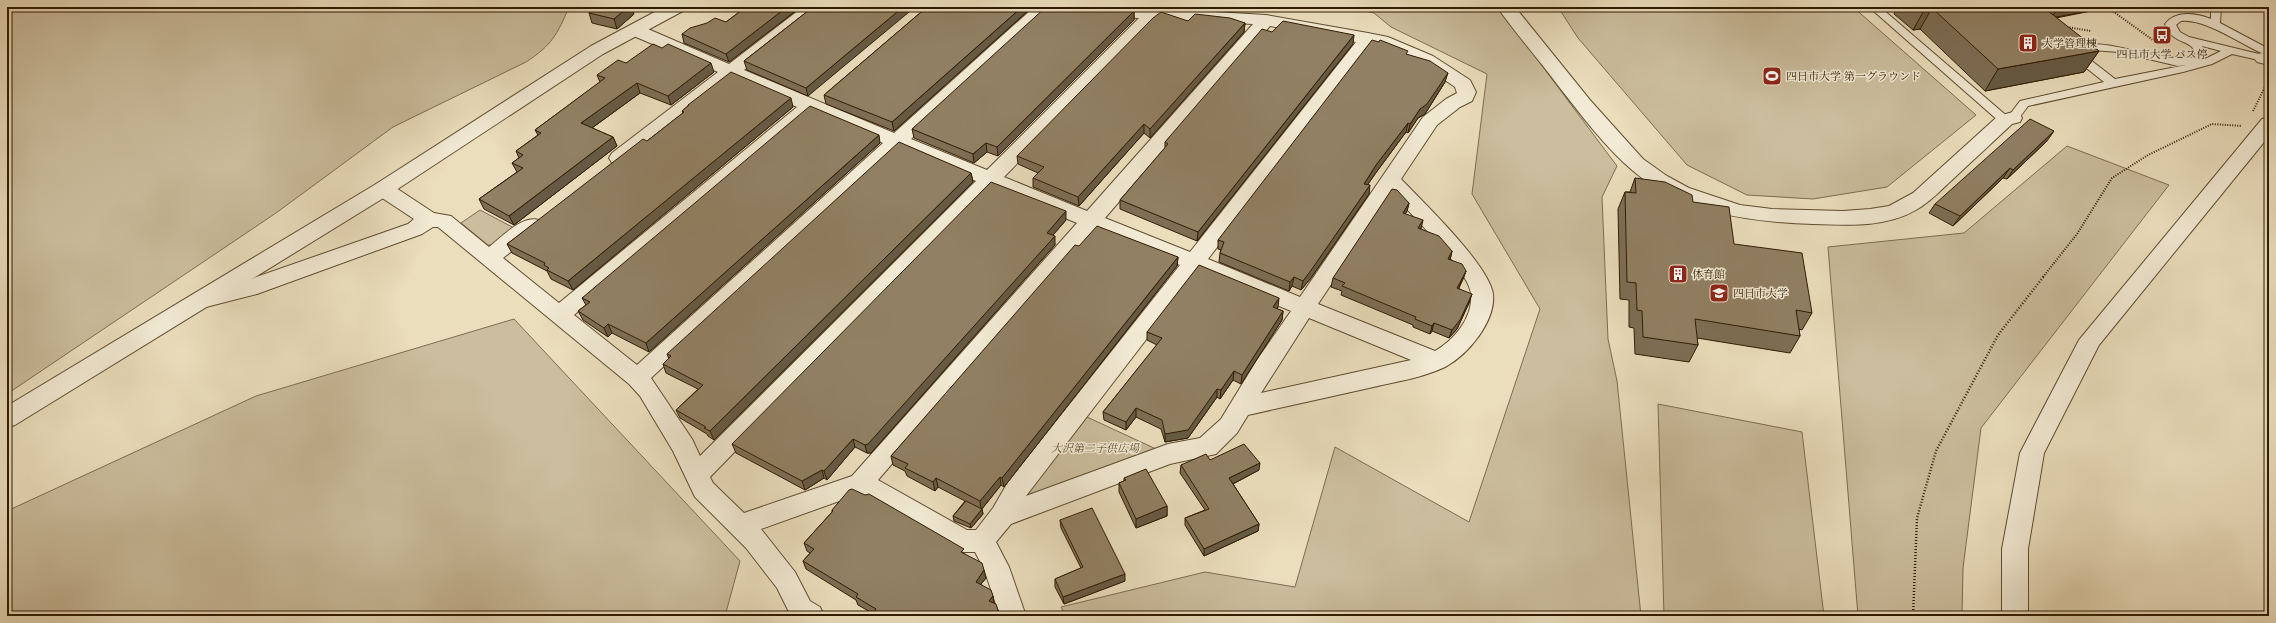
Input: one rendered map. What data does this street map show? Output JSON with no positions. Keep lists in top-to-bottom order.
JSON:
{
  "parks": ["大沢第二子供広場"],
  "places": {
    "bus stop": ["四日市大学 バス停"],
    "building": ["大学管理棟", "体育館"],
    "sports": ["四日市大学 第一グラウンド"],
    "school or university": ["四日市大学"]
  }
}
